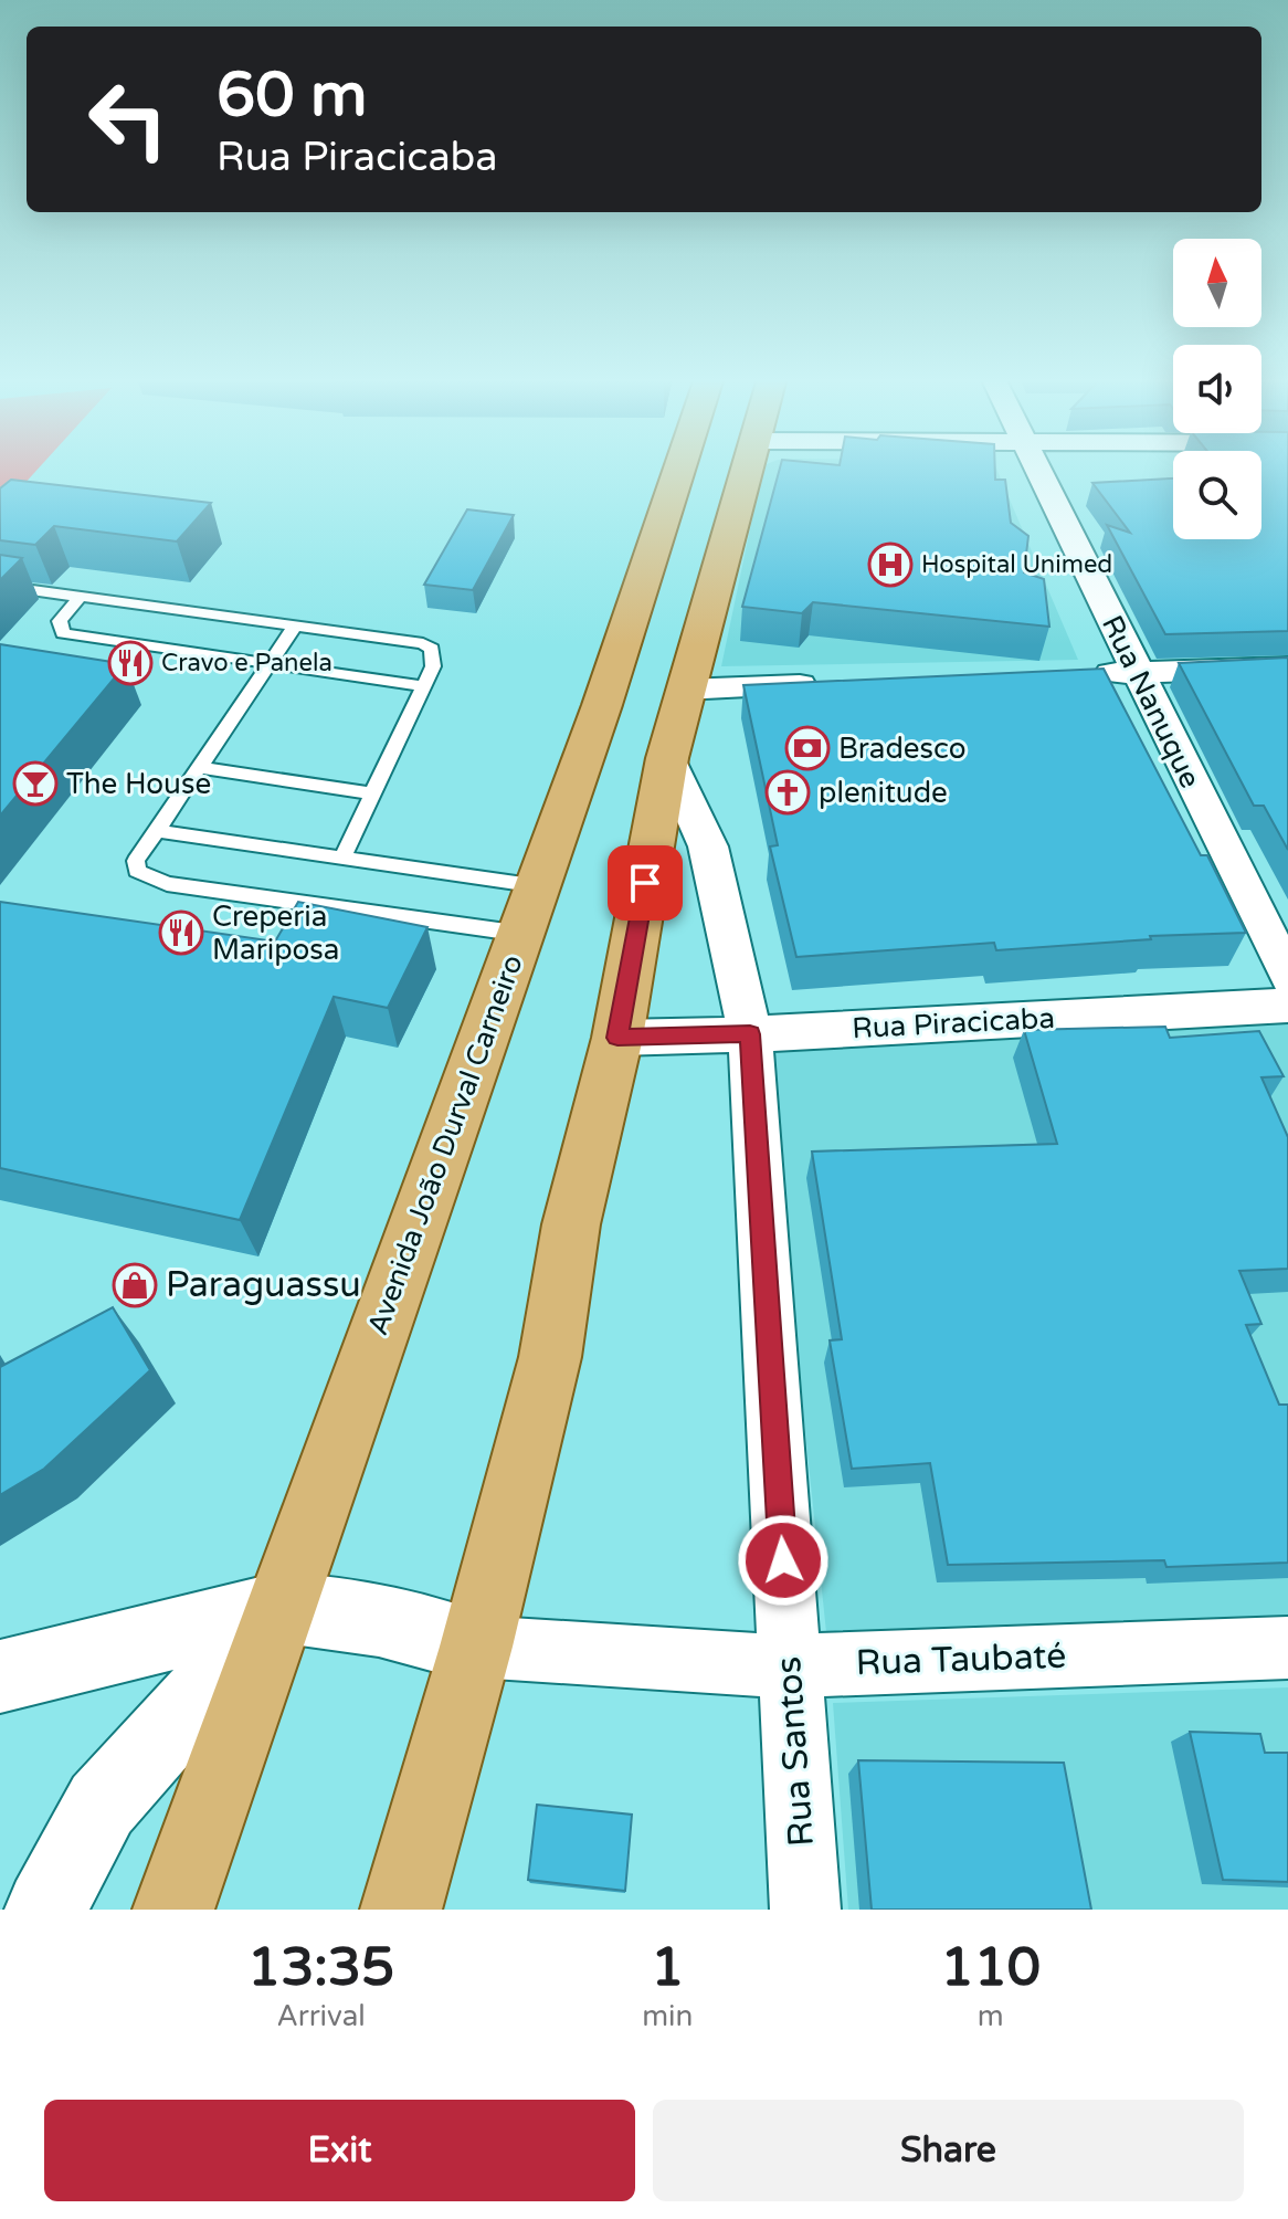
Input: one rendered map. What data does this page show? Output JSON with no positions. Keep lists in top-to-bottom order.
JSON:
{
  "streets": {
    "main road": ["Avenida João Durval Carneiro"],
    "street": [
      "Rua Nanuque",
      "Rua Piracicaba",
      "Rua Taubaté",
      "Rua Santos"
    ]
  },
  "crossings": [
    ["Rua Piracicaba", "Rua Santos"],
    ["Rua Taubaté", "Rua Santos"]
  ],
  "places": {
    "hospital": ["Hospital Unimed"],
    "restaurant": ["Cravo e Panela", "Creperia Mariposa"],
    "bank": ["Bradesco"],
    "bar": ["The House"],
    "church": ["plenitude"],
    "shop": ["Paraguassu"]
  },
  "north": "top",
  "page": {
    "turn": ["60 m", "Rua Piracicaba"],
    "eta": [
      "13:35",
      "Arrival",
      "1",
      "min",
      "110",
      "m"
    ],
    "buttons": ["Exit", "Share"]
  }
}
